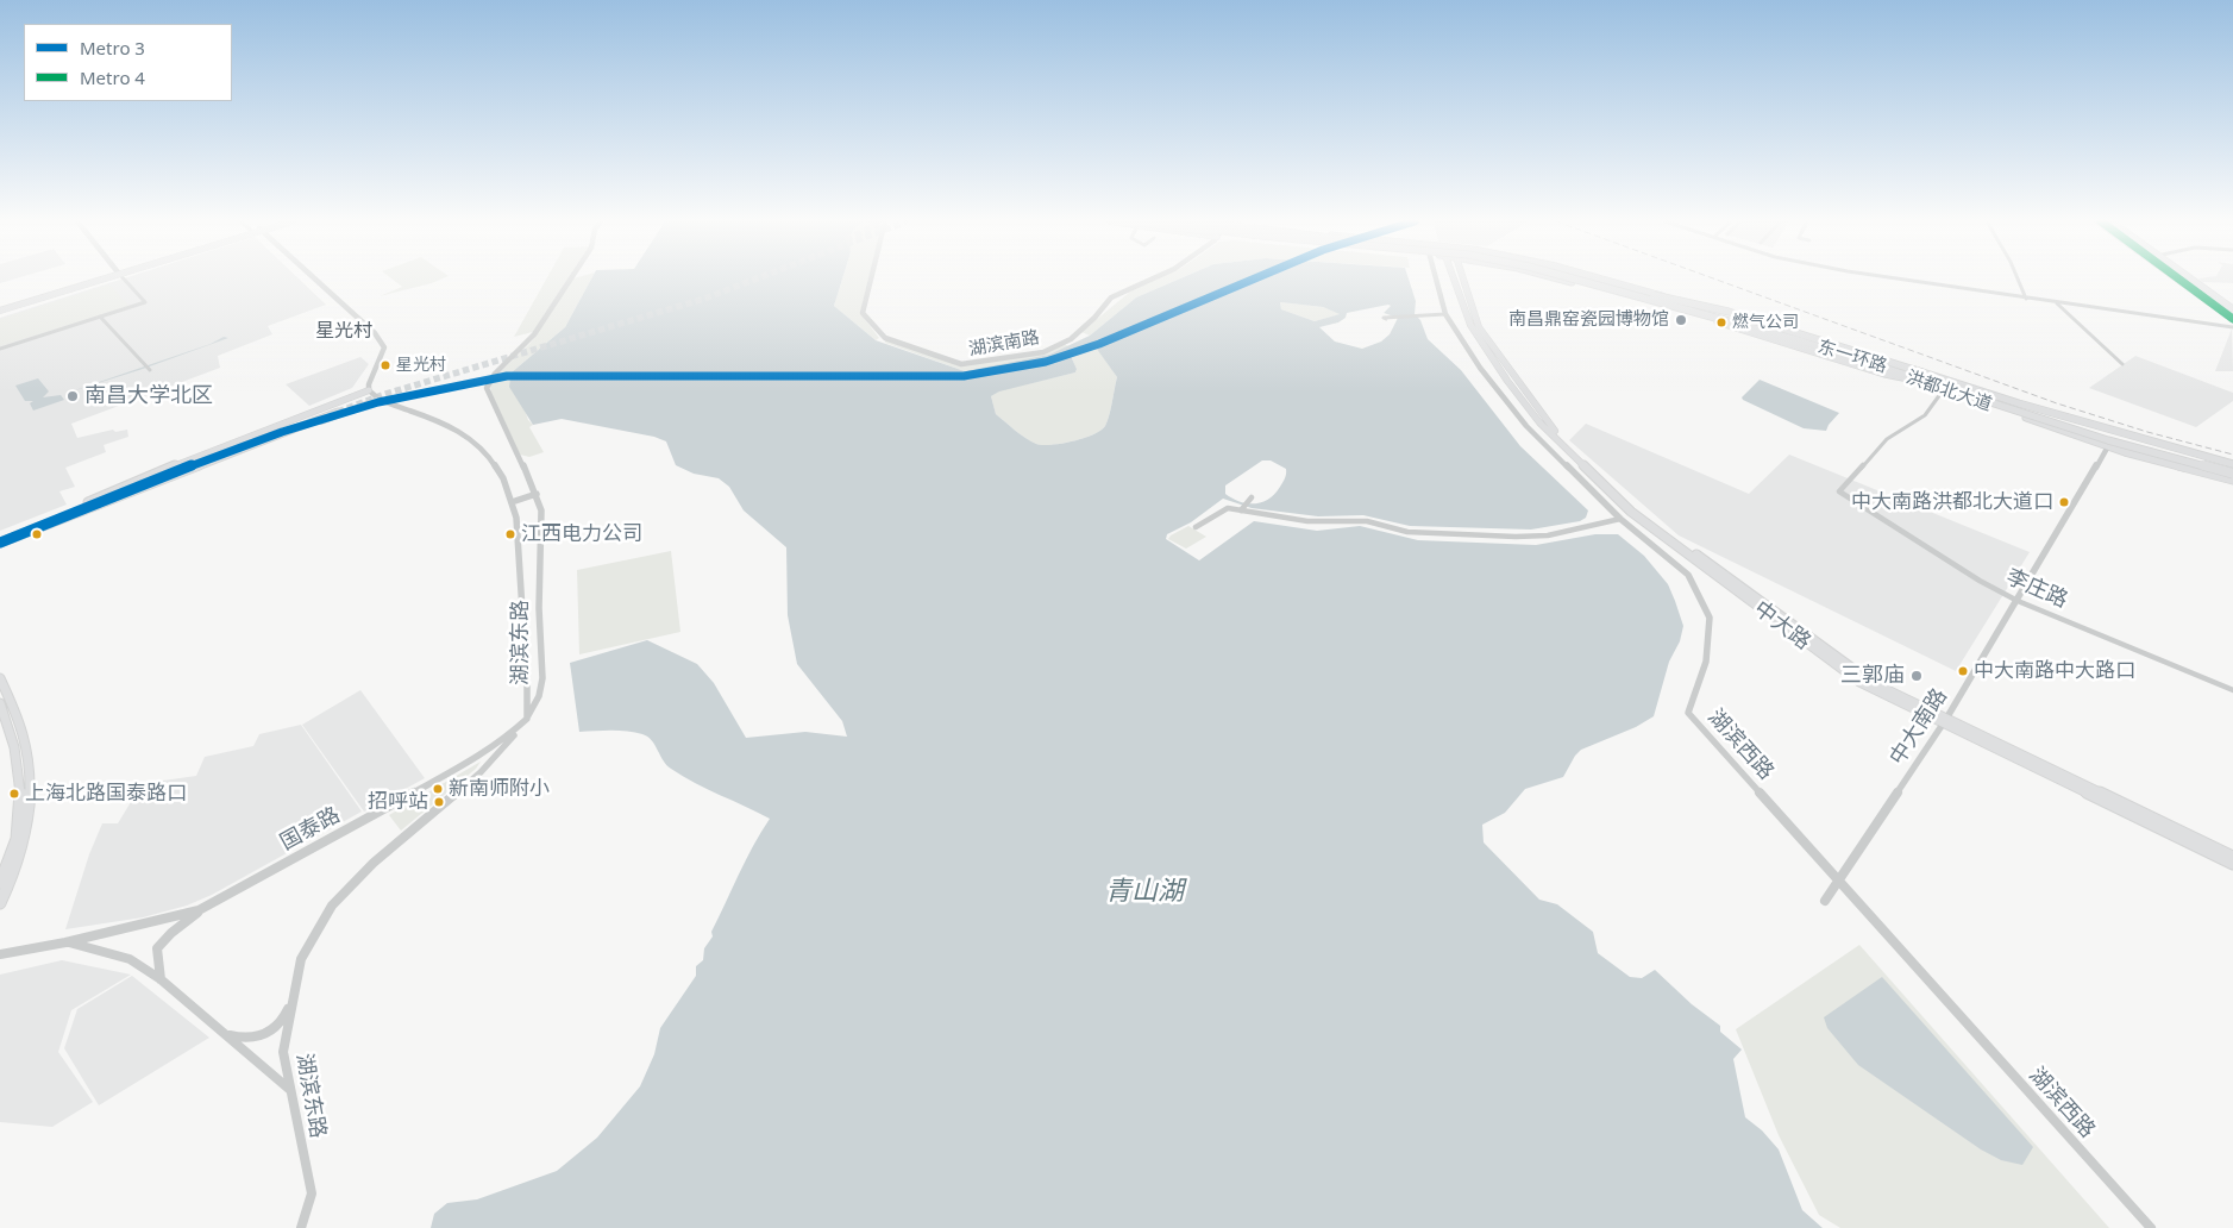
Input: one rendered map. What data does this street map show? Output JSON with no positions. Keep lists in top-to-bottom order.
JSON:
{
  "streets": {
    "main road": ["东一环路", "洪都北大道", "中大路"],
    "street": [
      "湖滨南路",
      "李庄路",
      "湖滨东路",
      "中大南路",
      "湖滨西路",
      "国泰路"
    ]
  },
  "crossings": [
    ["东一环路", "洪都北大道"],
    ["洪都北大道", "李庄路"],
    ["洪都北大道", "中大南路"],
    ["李庄路", "中大南路"],
    ["中大路", "中大南路"],
    ["湖滨东路", "国泰路"],
    ["中大南路", "湖滨西路"]
  ],
  "districts": ["星光村"],
  "water": ["青山湖"],
  "places": [
    "南昌鼎窑瓷园博物馆",
    "燃气公司",
    "星光村",
    "南昌大学北区",
    "中大南路洪都北大道口",
    "江西电力公司",
    "中大南路中大路口",
    "三郭庙",
    "新南师附小",
    "上海北路国泰路口",
    "招呼站"
  ],
  "lines": ["metro line 3", "metro line 4"],
  "legend": ["Metro 3", "Metro 4"]
}
